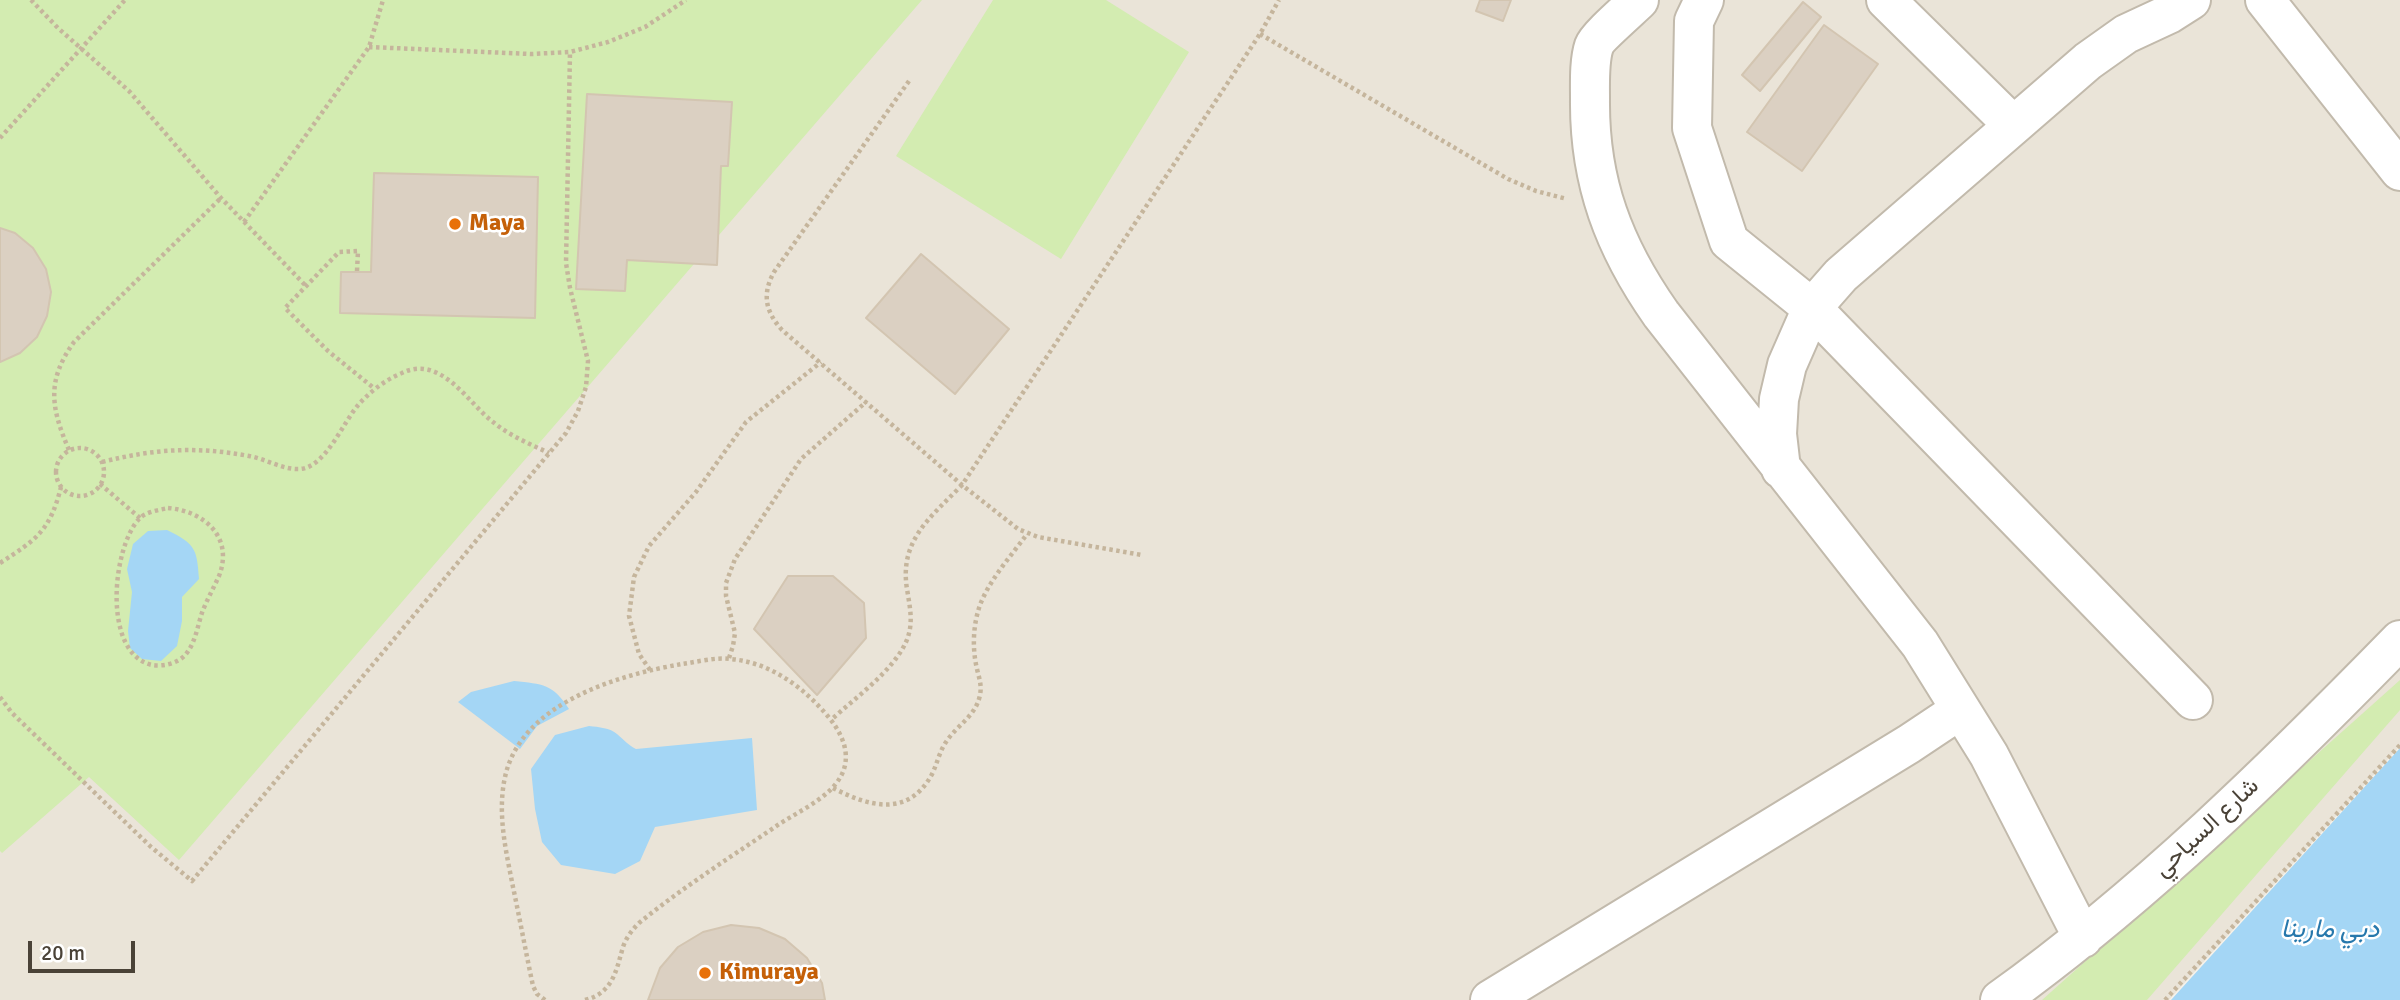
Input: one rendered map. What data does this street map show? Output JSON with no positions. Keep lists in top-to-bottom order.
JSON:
{
  "streets": {
    "street": ["شارع السياحي"]
  },
  "water": ["دبي مارينا"],
  "places": ["Maya", "Kimuraya"],
  "scale_bar": "20 m"
}
